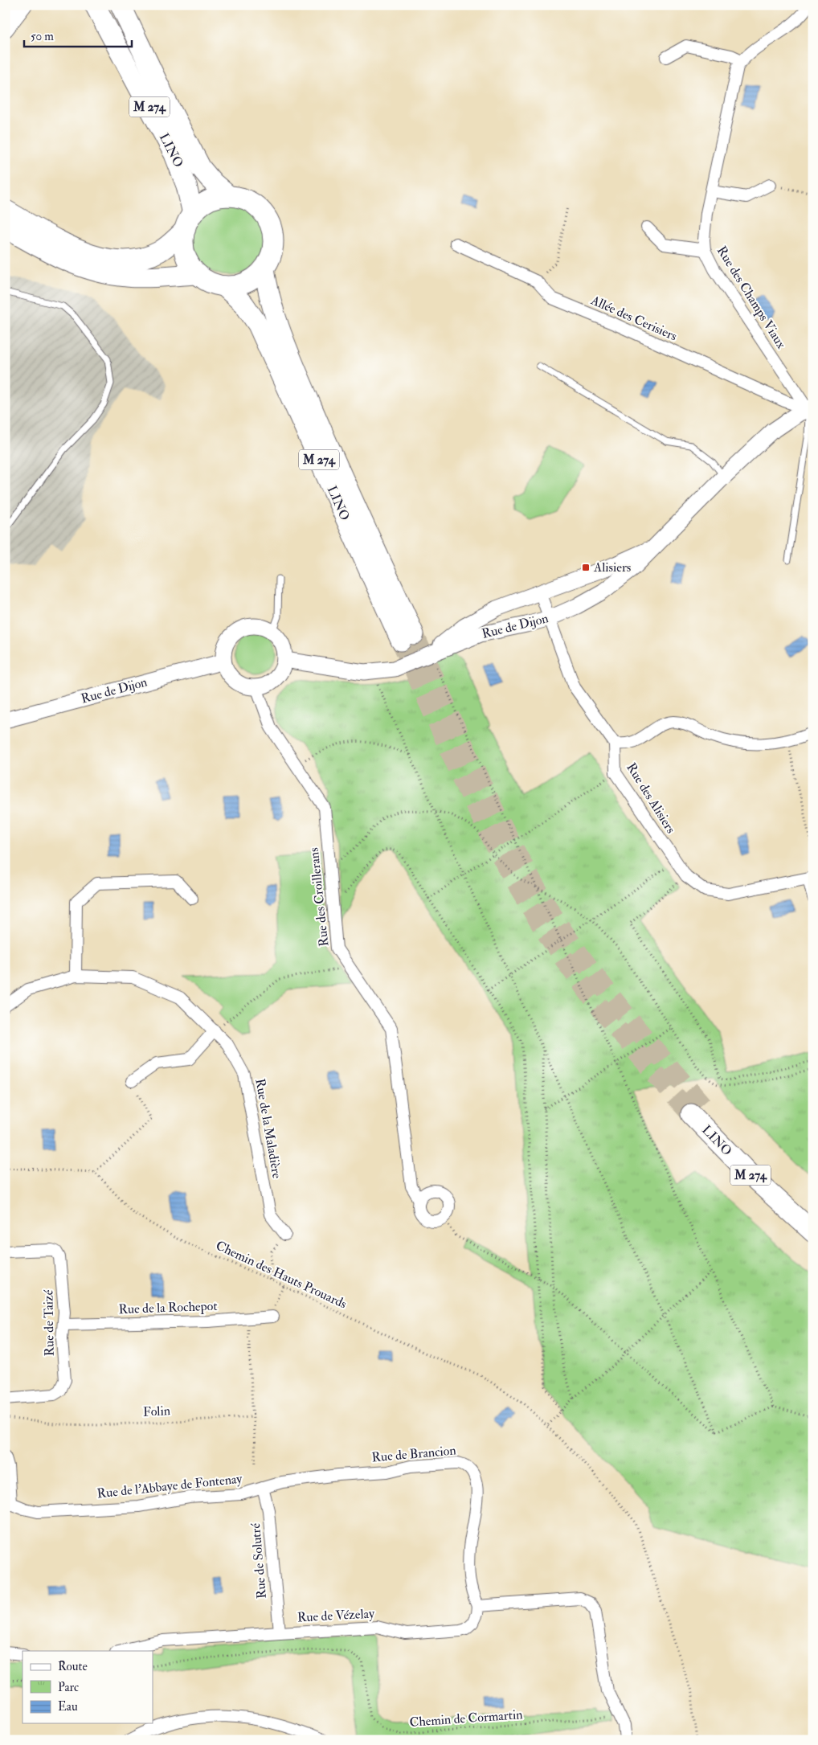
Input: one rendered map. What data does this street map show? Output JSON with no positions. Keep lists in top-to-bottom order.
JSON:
{
  "streets": {
    "highway": ["M 274", "LINO"],
    "street": [
      "Rue des Champs Viaux",
      "Allée des Cerisiers",
      "Rue de Dijon",
      "Rue des Alisiers",
      "Rue des Croillerans",
      "Rue de la Maladière",
      "Rue de la Rochepot",
      "Rue de Taizé",
      "Rue de Brancion",
      "Rue de l'Abbaye de Fontenay",
      "Rue de Solutré",
      "Rue de Vézelay"
    ],
    "path": ["Chemin des Hauts Prouards", "Folin", "Chemin de Cormartin"]
  },
  "crossings": [
    ["Rue des Champs Viaux", "Allée des Cerisiers"],
    ["Rue des Champs Viaux", "Rue de Dijon"],
    ["Allée des Cerisiers", "Rue de Dijon"],
    ["Rue de Dijon", "Rue des Croillerans"],
    ["Rue de la Rochepot", "Rue de Taizé"],
    ["Rue de Brancion", "Rue de l'Abbaye de Fontenay"],
    ["Rue de Brancion", "Rue de Vézelay"],
    ["Rue de l'Abbaye de Fontenay", "Rue de Solutré"],
    ["Rue de Solutré", "Rue de Vézelay"]
  ],
  "places": {
    "transit": ["Alisiers"]
  },
  "legend": ["Route", "Parc", "Eau"],
  "scale_bar": "50 m"
}
